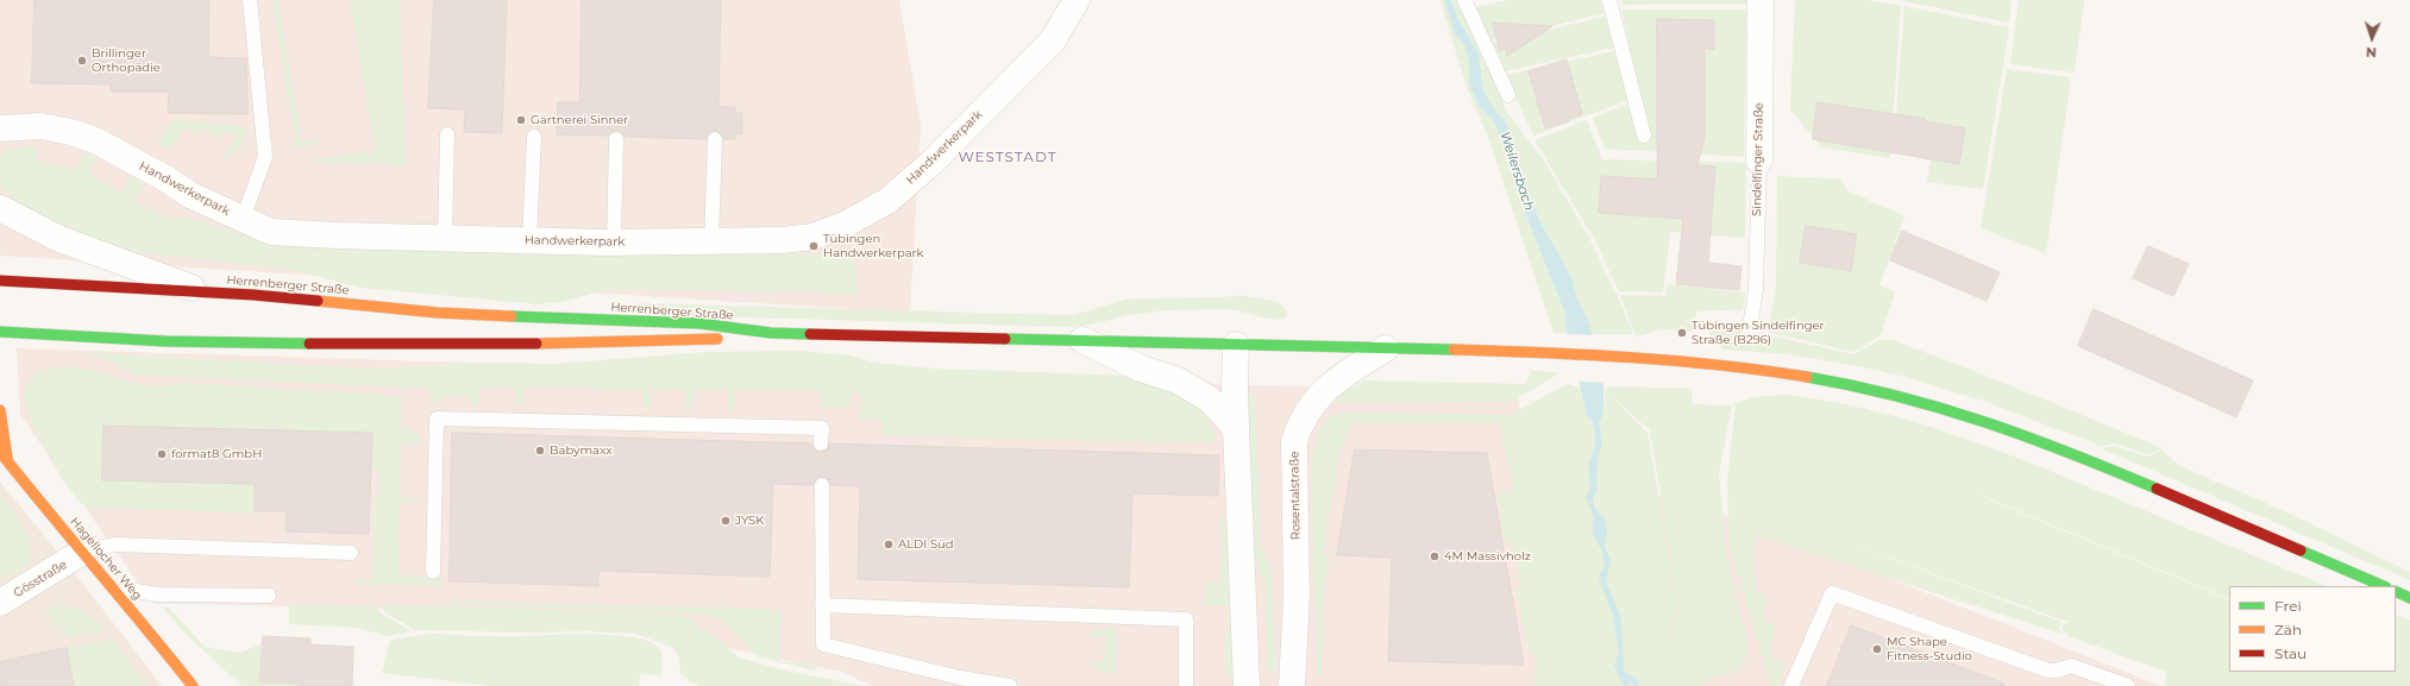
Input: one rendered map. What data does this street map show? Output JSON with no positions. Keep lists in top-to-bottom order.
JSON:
{
  "streets": {
    "main road": ["Herrenberger Straße", "Hagellocher Weg"],
    "street": [
      "Handwerkerpark",
      "Sindelfinger Straße",
      "Rosentalstraße",
      "Gösstraße"
    ]
  },
  "crossings": [
    ["Hagellocher Weg", "Gösstraße"]
  ],
  "districts": ["WESTSTADT"],
  "water": ["Weilersbach"],
  "places": [
    "Brillinger Orthopädie",
    "Gärtnerei Sinner",
    "Tübingen Handwerkerpark",
    "Tübingen Sindelfinger Straße (B296)",
    "Babymaxx",
    "format8 GmbH",
    "JYSK",
    "ALDI Süd",
    "4M Massivholz",
    "MC Shape Fitness-Studio"
  ],
  "legend": ["Frei", "Zäh", "Stau"],
  "north": "bottom"
}
